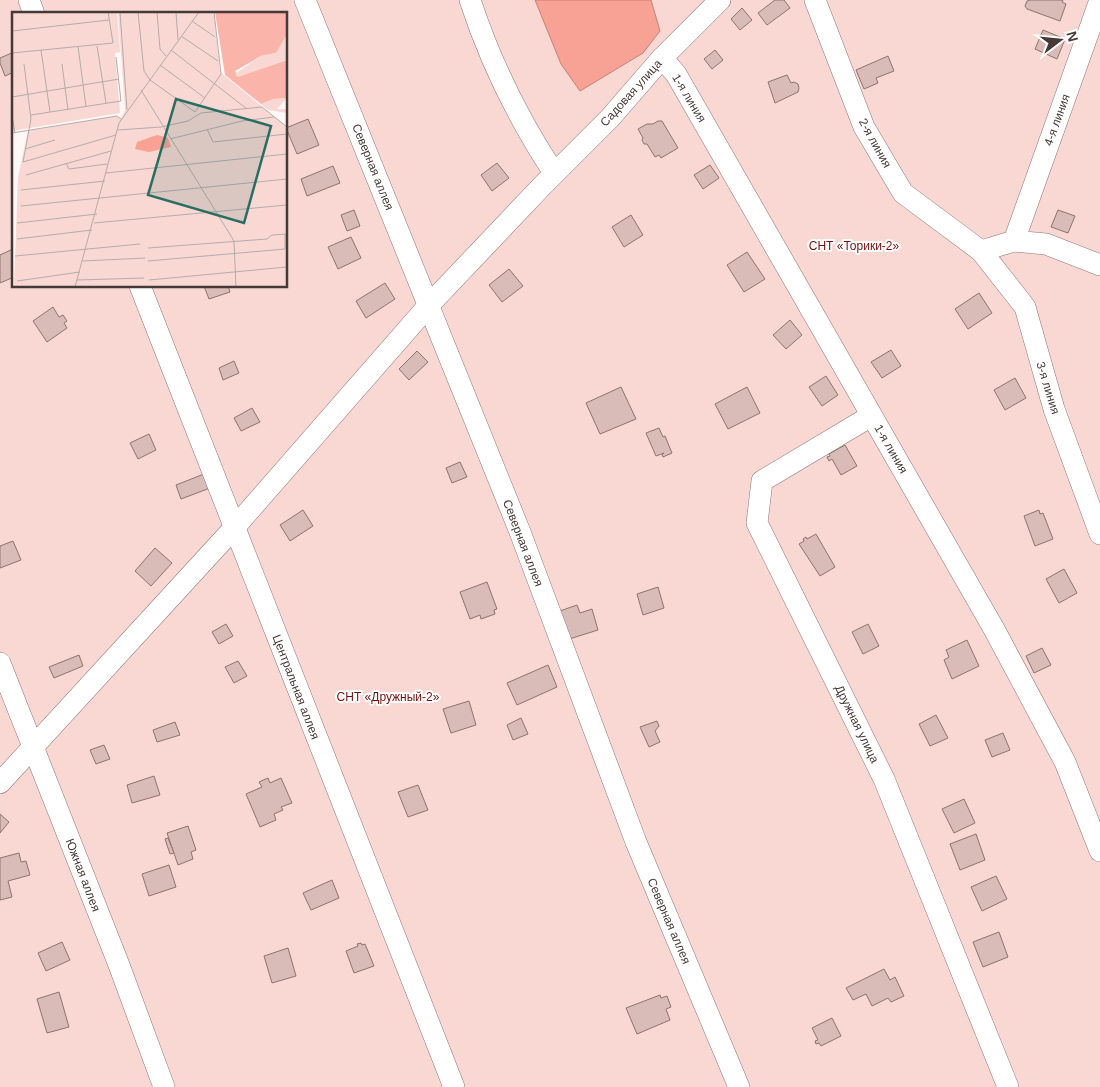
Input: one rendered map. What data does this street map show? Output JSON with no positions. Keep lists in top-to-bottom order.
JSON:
{
  "streets": {
    "street": [
      "Садовая улица",
      "1-я линия",
      "4-я линия",
      "2-я линия",
      "Северная аллея",
      "3-я линия",
      "Центральная аллея",
      "Дружная улица",
      "Южная аллея"
    ]
  },
  "crossings": [
    ["Садовая улица", "1-я линия"],
    ["Садовая улица", "Северная аллея"],
    ["Садовая улица", "Центральная аллея"],
    ["Садовая улица", "Южная аллея"],
    ["1-я линия", "Дружная улица"],
    ["2-я линия", "3-я линия"]
  ],
  "parks": ["СНТ «Торики-2»", "СНТ «Дружный-2»"],
  "north": "right"
}
